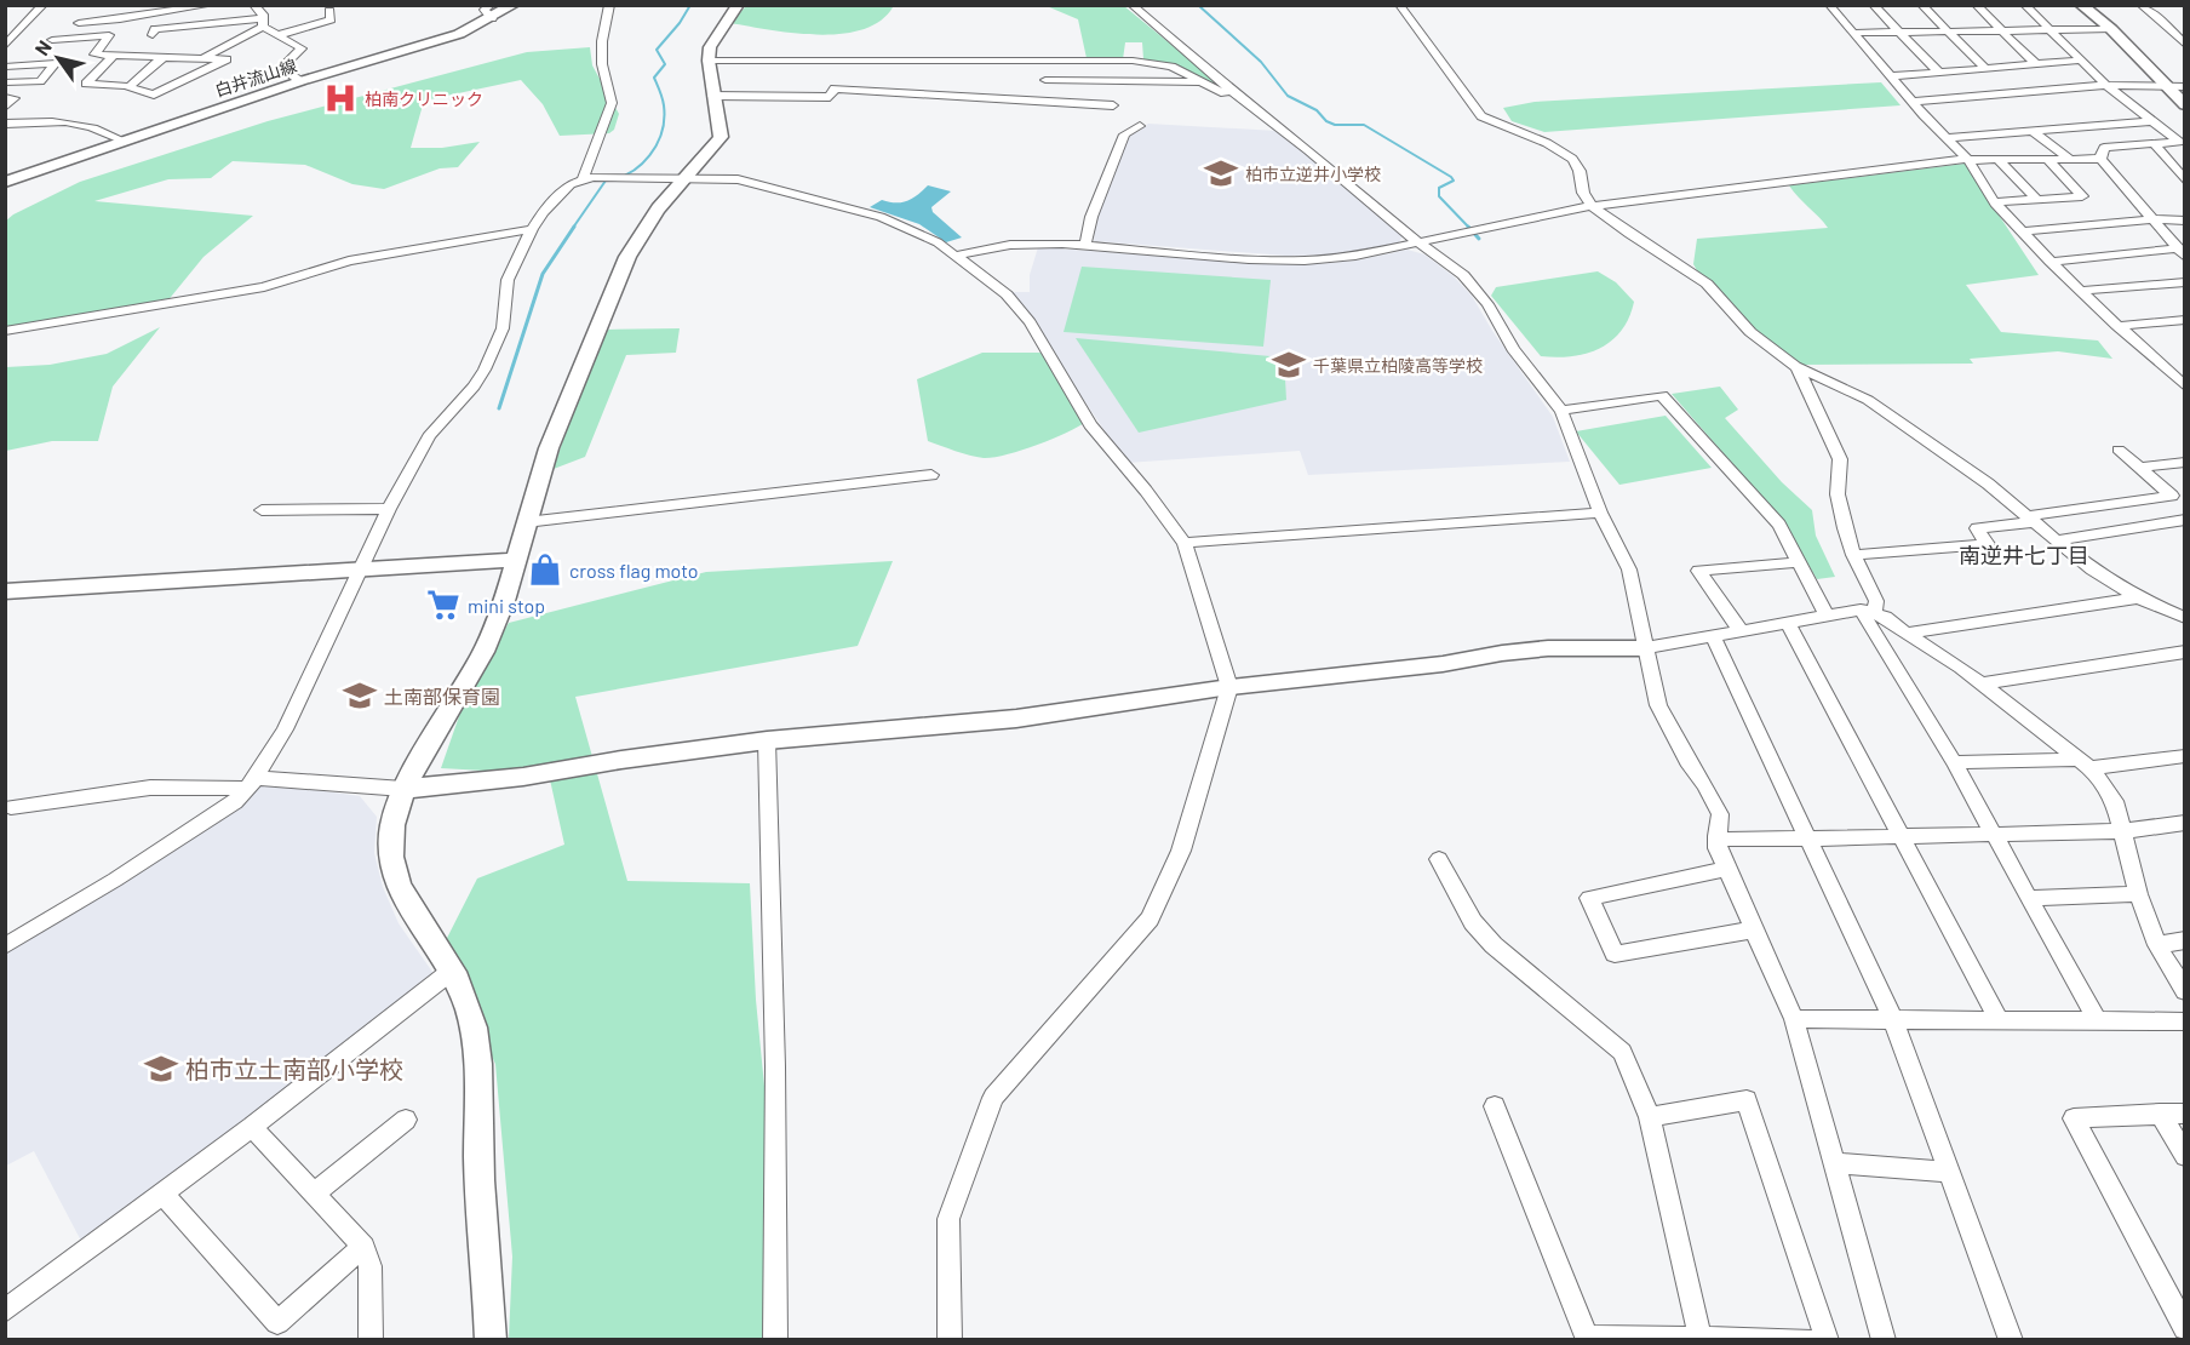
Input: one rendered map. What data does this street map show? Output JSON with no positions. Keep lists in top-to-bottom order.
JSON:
{
  "streets": {
    "street": ["白井流山線"]
  },
  "districts": ["南逆井七丁目"],
  "places": {
    "hospital": ["柏南クリニック"],
    "school or university": [
      "柏市立逆井小学校",
      "千葉県立柏陵高等学校",
      "土南部保育園",
      "柏市立土南部小学校"
    ],
    "shop": ["cross flag moto"],
    "supermarket": ["mini stop"]
  },
  "north": "top left"
}
